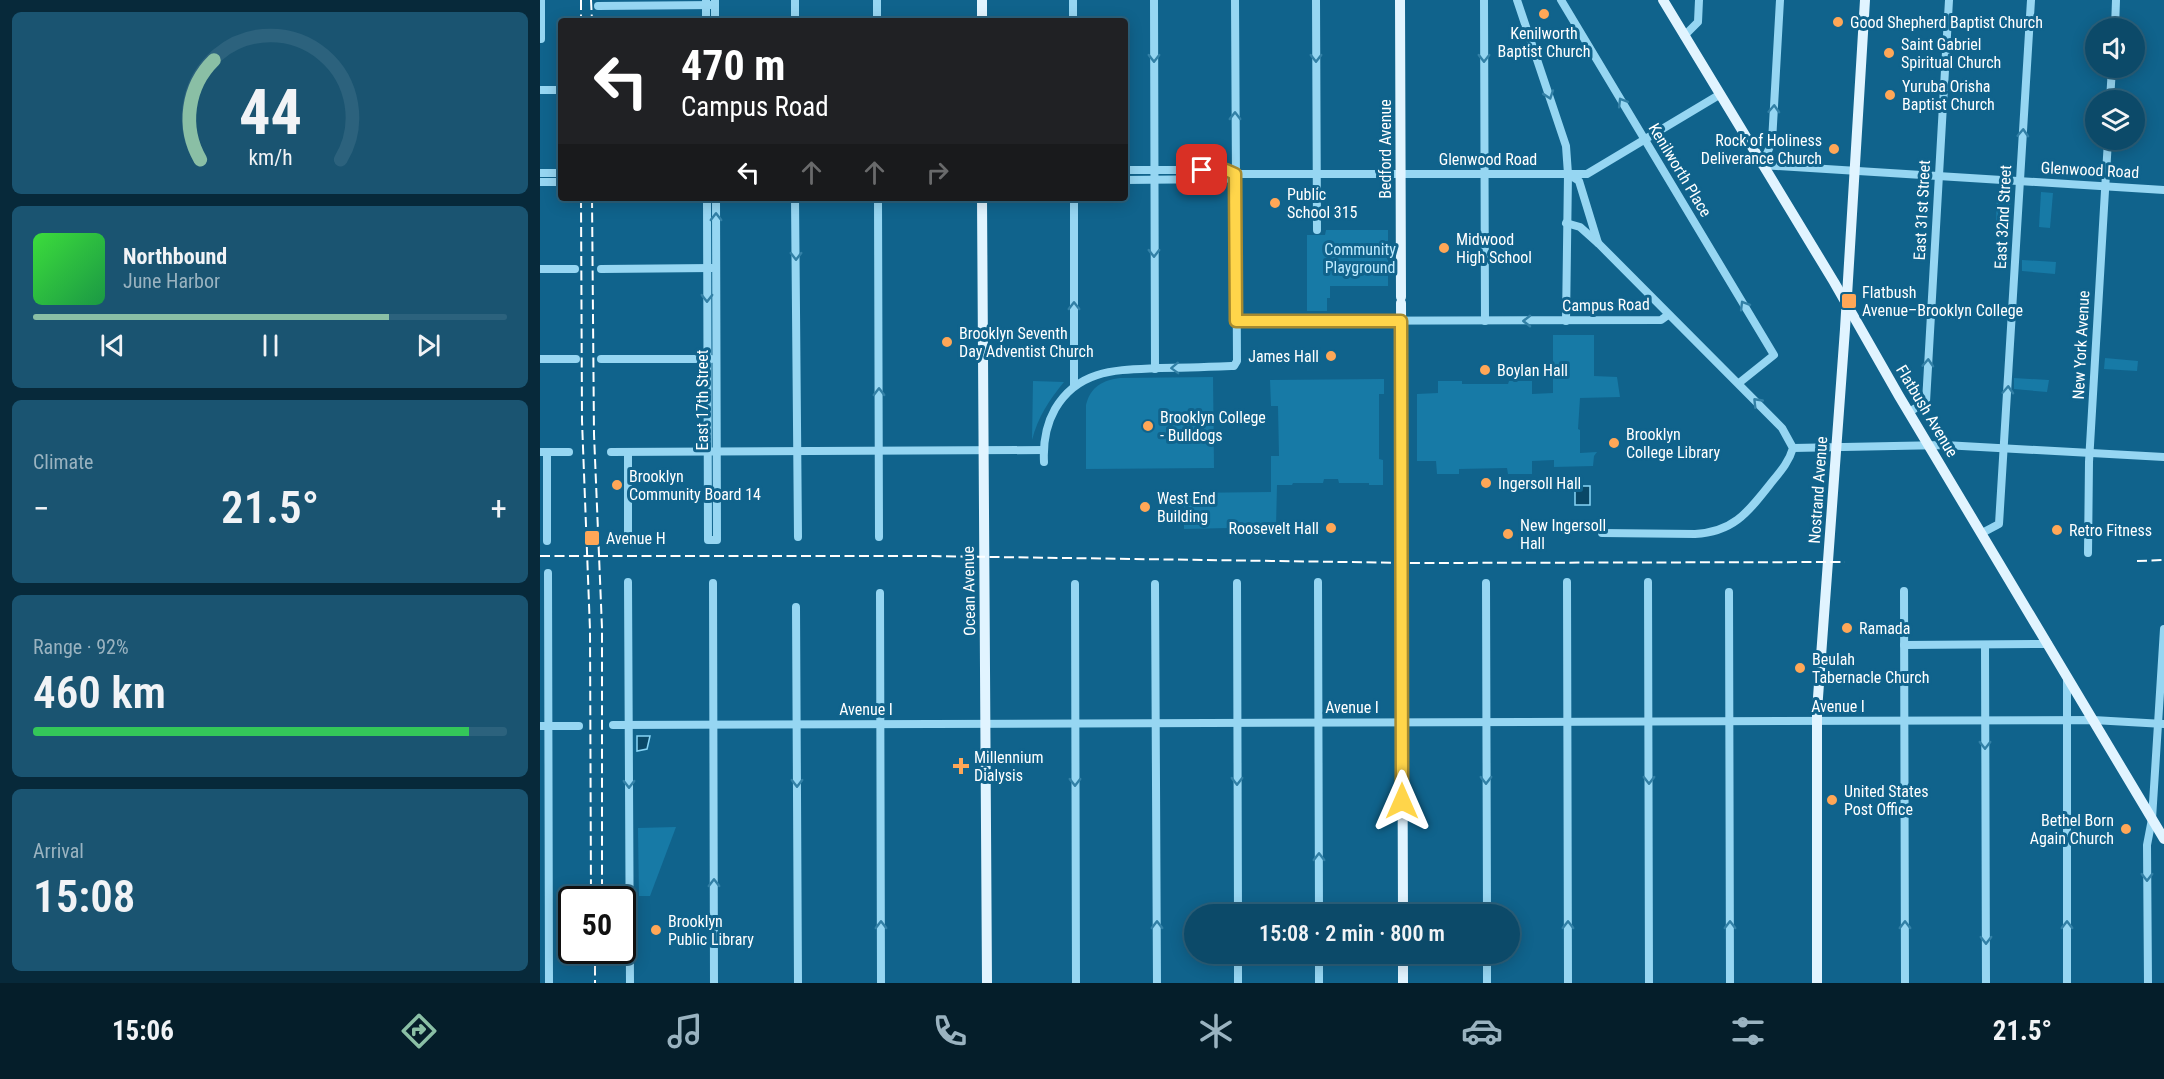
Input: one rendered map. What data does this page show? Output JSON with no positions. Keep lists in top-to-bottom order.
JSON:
{
  "streets": {
    "main road": [
      "Bedford Avenue",
      "Flatbush Avenue",
      "Nostrand Avenue",
      "Ocean Avenue"
    ],
    "street": [
      "Glenwood Road",
      "Kenilworth Place",
      "East 31st Street",
      "East 32nd Street",
      "Campus Road",
      "New York Avenue",
      "East 17th Street",
      "Avenue I"
    ]
  },
  "crossings": [
    ["Bedford Avenue", "Glenwood Road"],
    ["Bedford Avenue", "Campus Road"],
    ["Bedford Avenue", "Avenue I"],
    ["Glenwood Road", "Kenilworth Place"],
    ["Glenwood Road", "East 31st Street"],
    ["Glenwood Road", "East 32nd Street"],
    ["Glenwood Road", "New York Avenue"],
    ["Glenwood Road", "Flatbush Avenue"],
    ["Glenwood Road", "Nostrand Avenue"],
    ["Kenilworth Place", "Campus Road"],
    ["East 31st Street", "Flatbush Avenue"],
    ["East 32nd Street", "Flatbush Avenue"],
    ["Flatbush Avenue", "Nostrand Avenue"],
    ["Flatbush Avenue", "Avenue I"],
    ["Nostrand Avenue", "Avenue I"],
    ["Ocean Avenue", "Avenue I"]
  ],
  "one_way": ["East 31st Street", "East 32nd Street"],
  "parks": ["Community Playground"],
  "places": {
    "other": [
      "Kenilworth Baptist Church",
      "Good Shepherd Baptist Church",
      "Saint Gabriel Spiritual Church",
      "Yuruba Orisha Baptist Church",
      "Rock of Holiness Deliverance Church",
      "Public School 315",
      "Midwood High School",
      "Brooklyn Seventh Day Adventist Church",
      "James Hall",
      "Boylan Hall",
      "Brooklyn College - Bulldogs",
      "Brooklyn College Library",
      "Ingersoll Hall",
      "Brooklyn Community Board 14",
      "West End Building",
      "Roosevelt Hall",
      "Retro Fitness",
      "New Ingersoll Hall",
      "Ramada",
      "Beulah Tabernacle Church",
      "United States Post Office",
      "Bethel Born Again Church",
      "Brooklyn Public Library"
    ],
    "transit": ["Flatbush Avenue–Brooklyn College", "Avenue H"],
    "health": ["Millennium Dialysis"]
  },
  "page": {
    "turn": ["470 m", "Campus Road"],
    "song": ["Northbound", "June Harbor"],
    "tile": [
      "Climate",
      ["Range · 92%", "460 km"],
      ["Arrival", "15:08"]
    ],
    "heat": ["−", "21.5°", "+"],
    "limit": "50",
    "trip": "15:08 · 2 min · 800 m",
    "tabs": ["15:06", "21.5°"],
    "gauge": ["44", "km/h"]
  }
}
